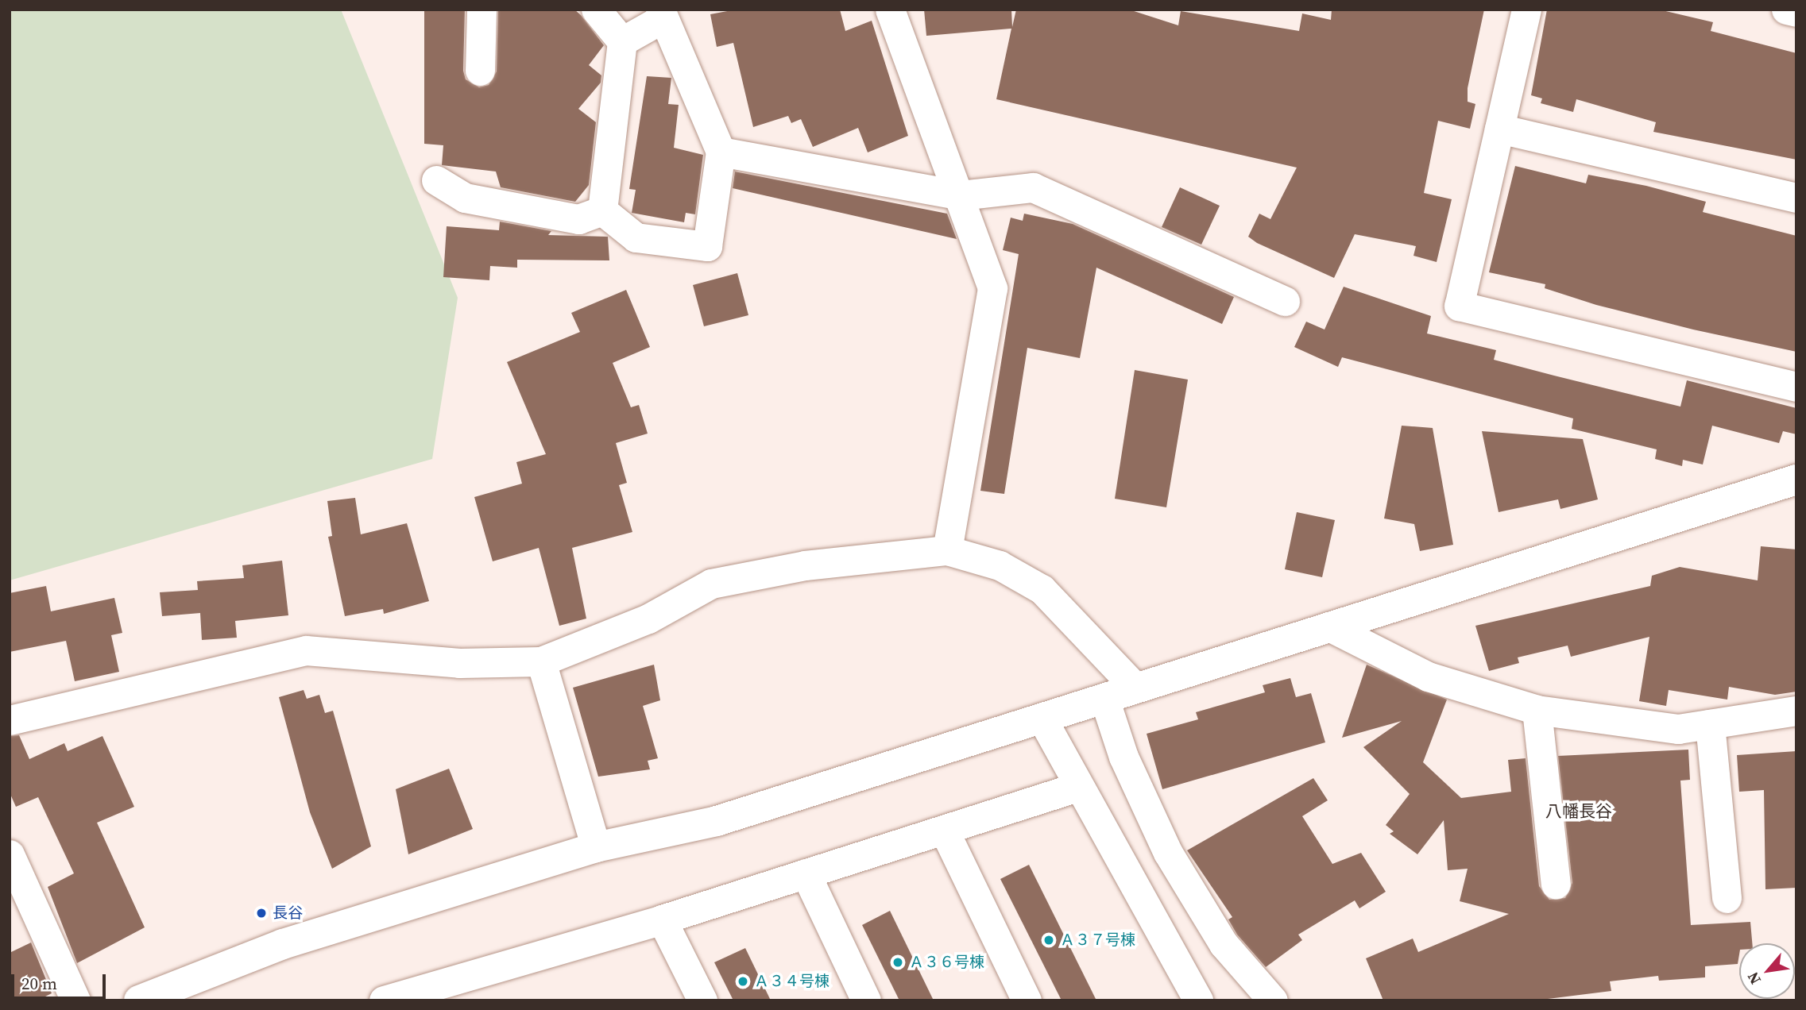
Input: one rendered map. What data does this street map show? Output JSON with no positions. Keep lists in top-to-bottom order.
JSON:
{
  "districts": ["八幡長谷"],
  "places": [
    "長谷",
    "Ａ３７号棟",
    "Ａ３６号棟",
    "Ａ３４号棟"
  ],
  "scale_bar": "20 m",
  "north": "bottom left"
}
